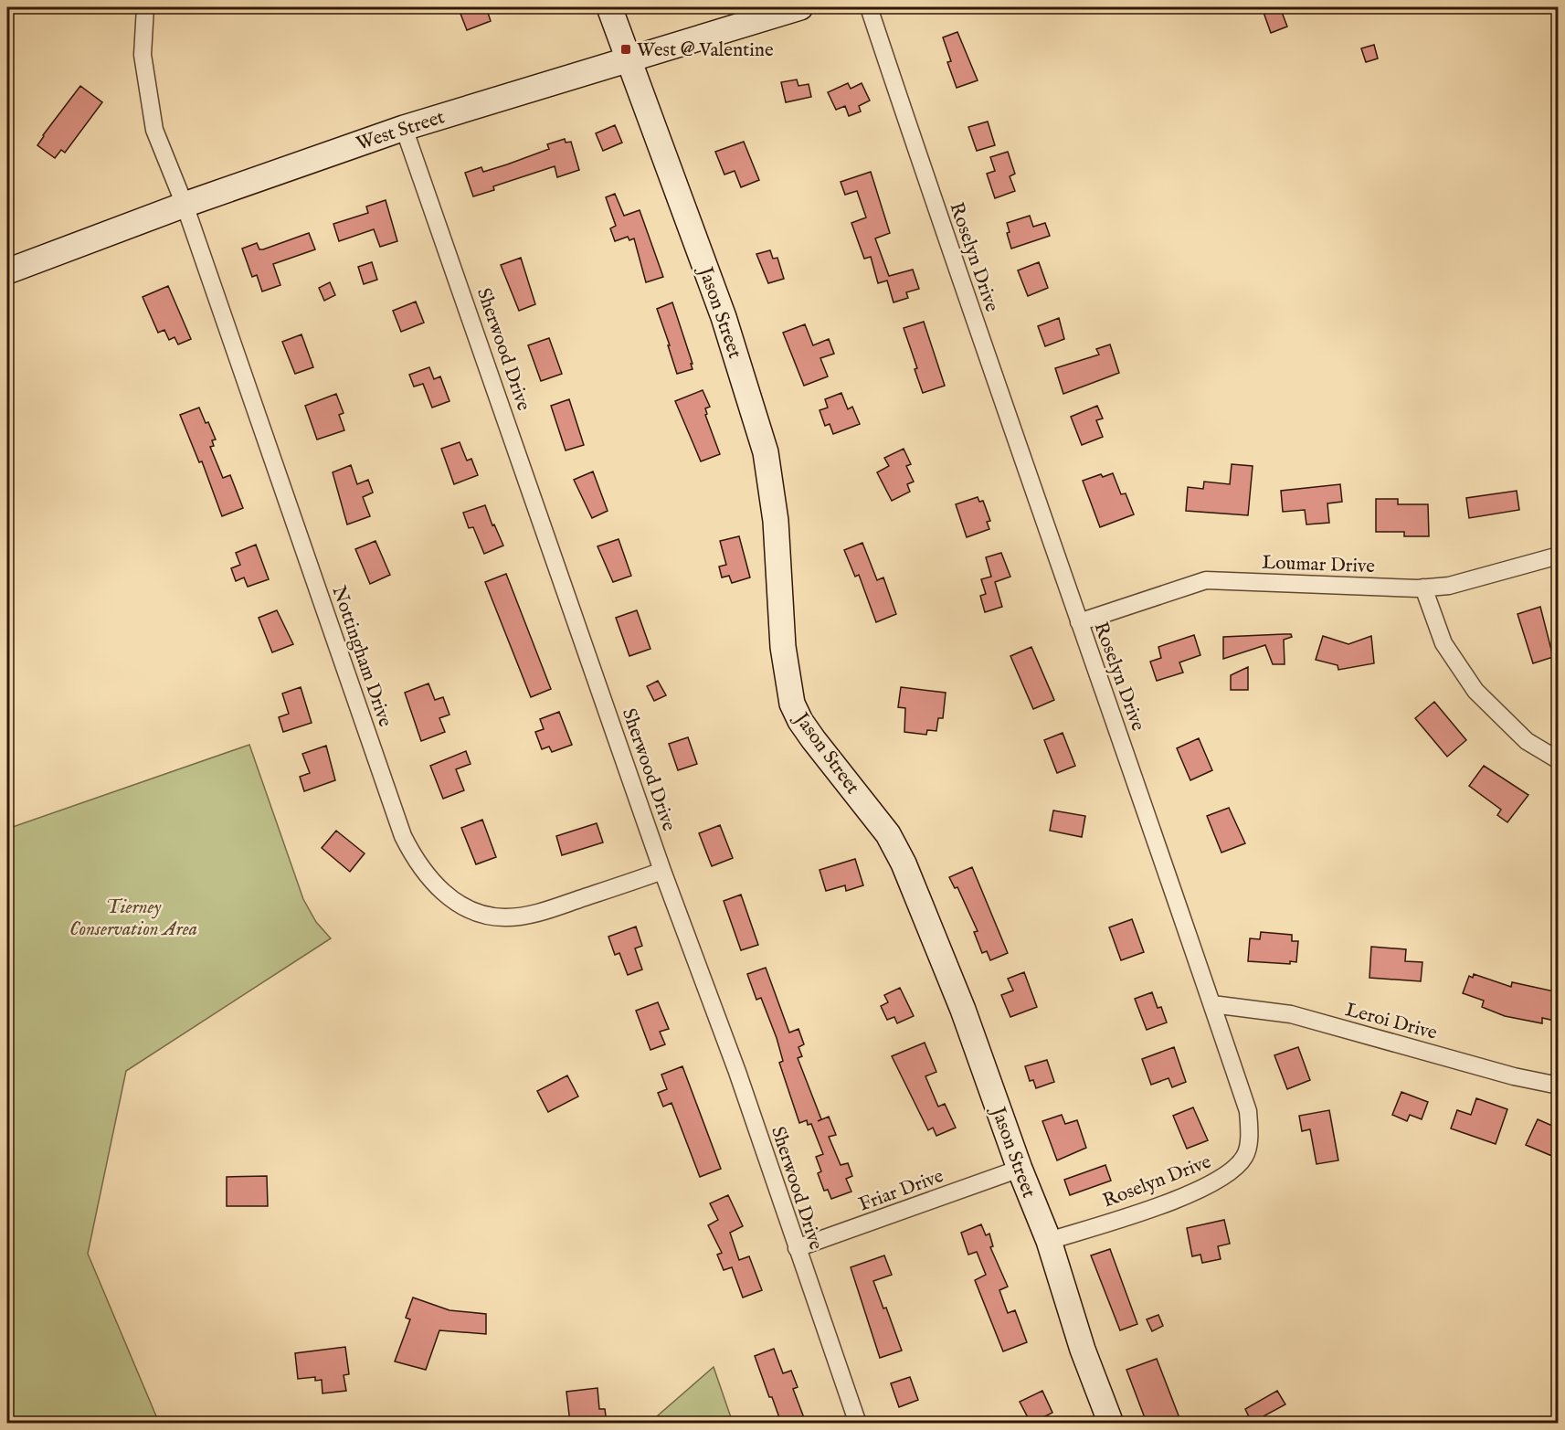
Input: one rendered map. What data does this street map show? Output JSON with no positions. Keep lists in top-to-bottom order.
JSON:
{
  "streets": {
    "street": [
      "West Street",
      "Roselyn Drive",
      "Jason Street",
      "Sherwood Drive",
      "Loumar Drive",
      "Nottingham Drive",
      "Leroi Drive",
      "Friar Drive"
    ]
  },
  "crossings": [
    ["West Street", "Jason Street"],
    ["West Street", "Sherwood Drive"],
    ["West Street", "Nottingham Drive"],
    ["Roselyn Drive", "Jason Street"],
    ["Roselyn Drive", "Loumar Drive"],
    ["Roselyn Drive", "Leroi Drive"],
    ["Jason Street", "Friar Drive"],
    ["Sherwood Drive", "Nottingham Drive"],
    ["Sherwood Drive", "Friar Drive"]
  ],
  "parks": ["Tierney Conservation Area"],
  "places": {
    "transit": ["West @ Valentine"]
  }
}
